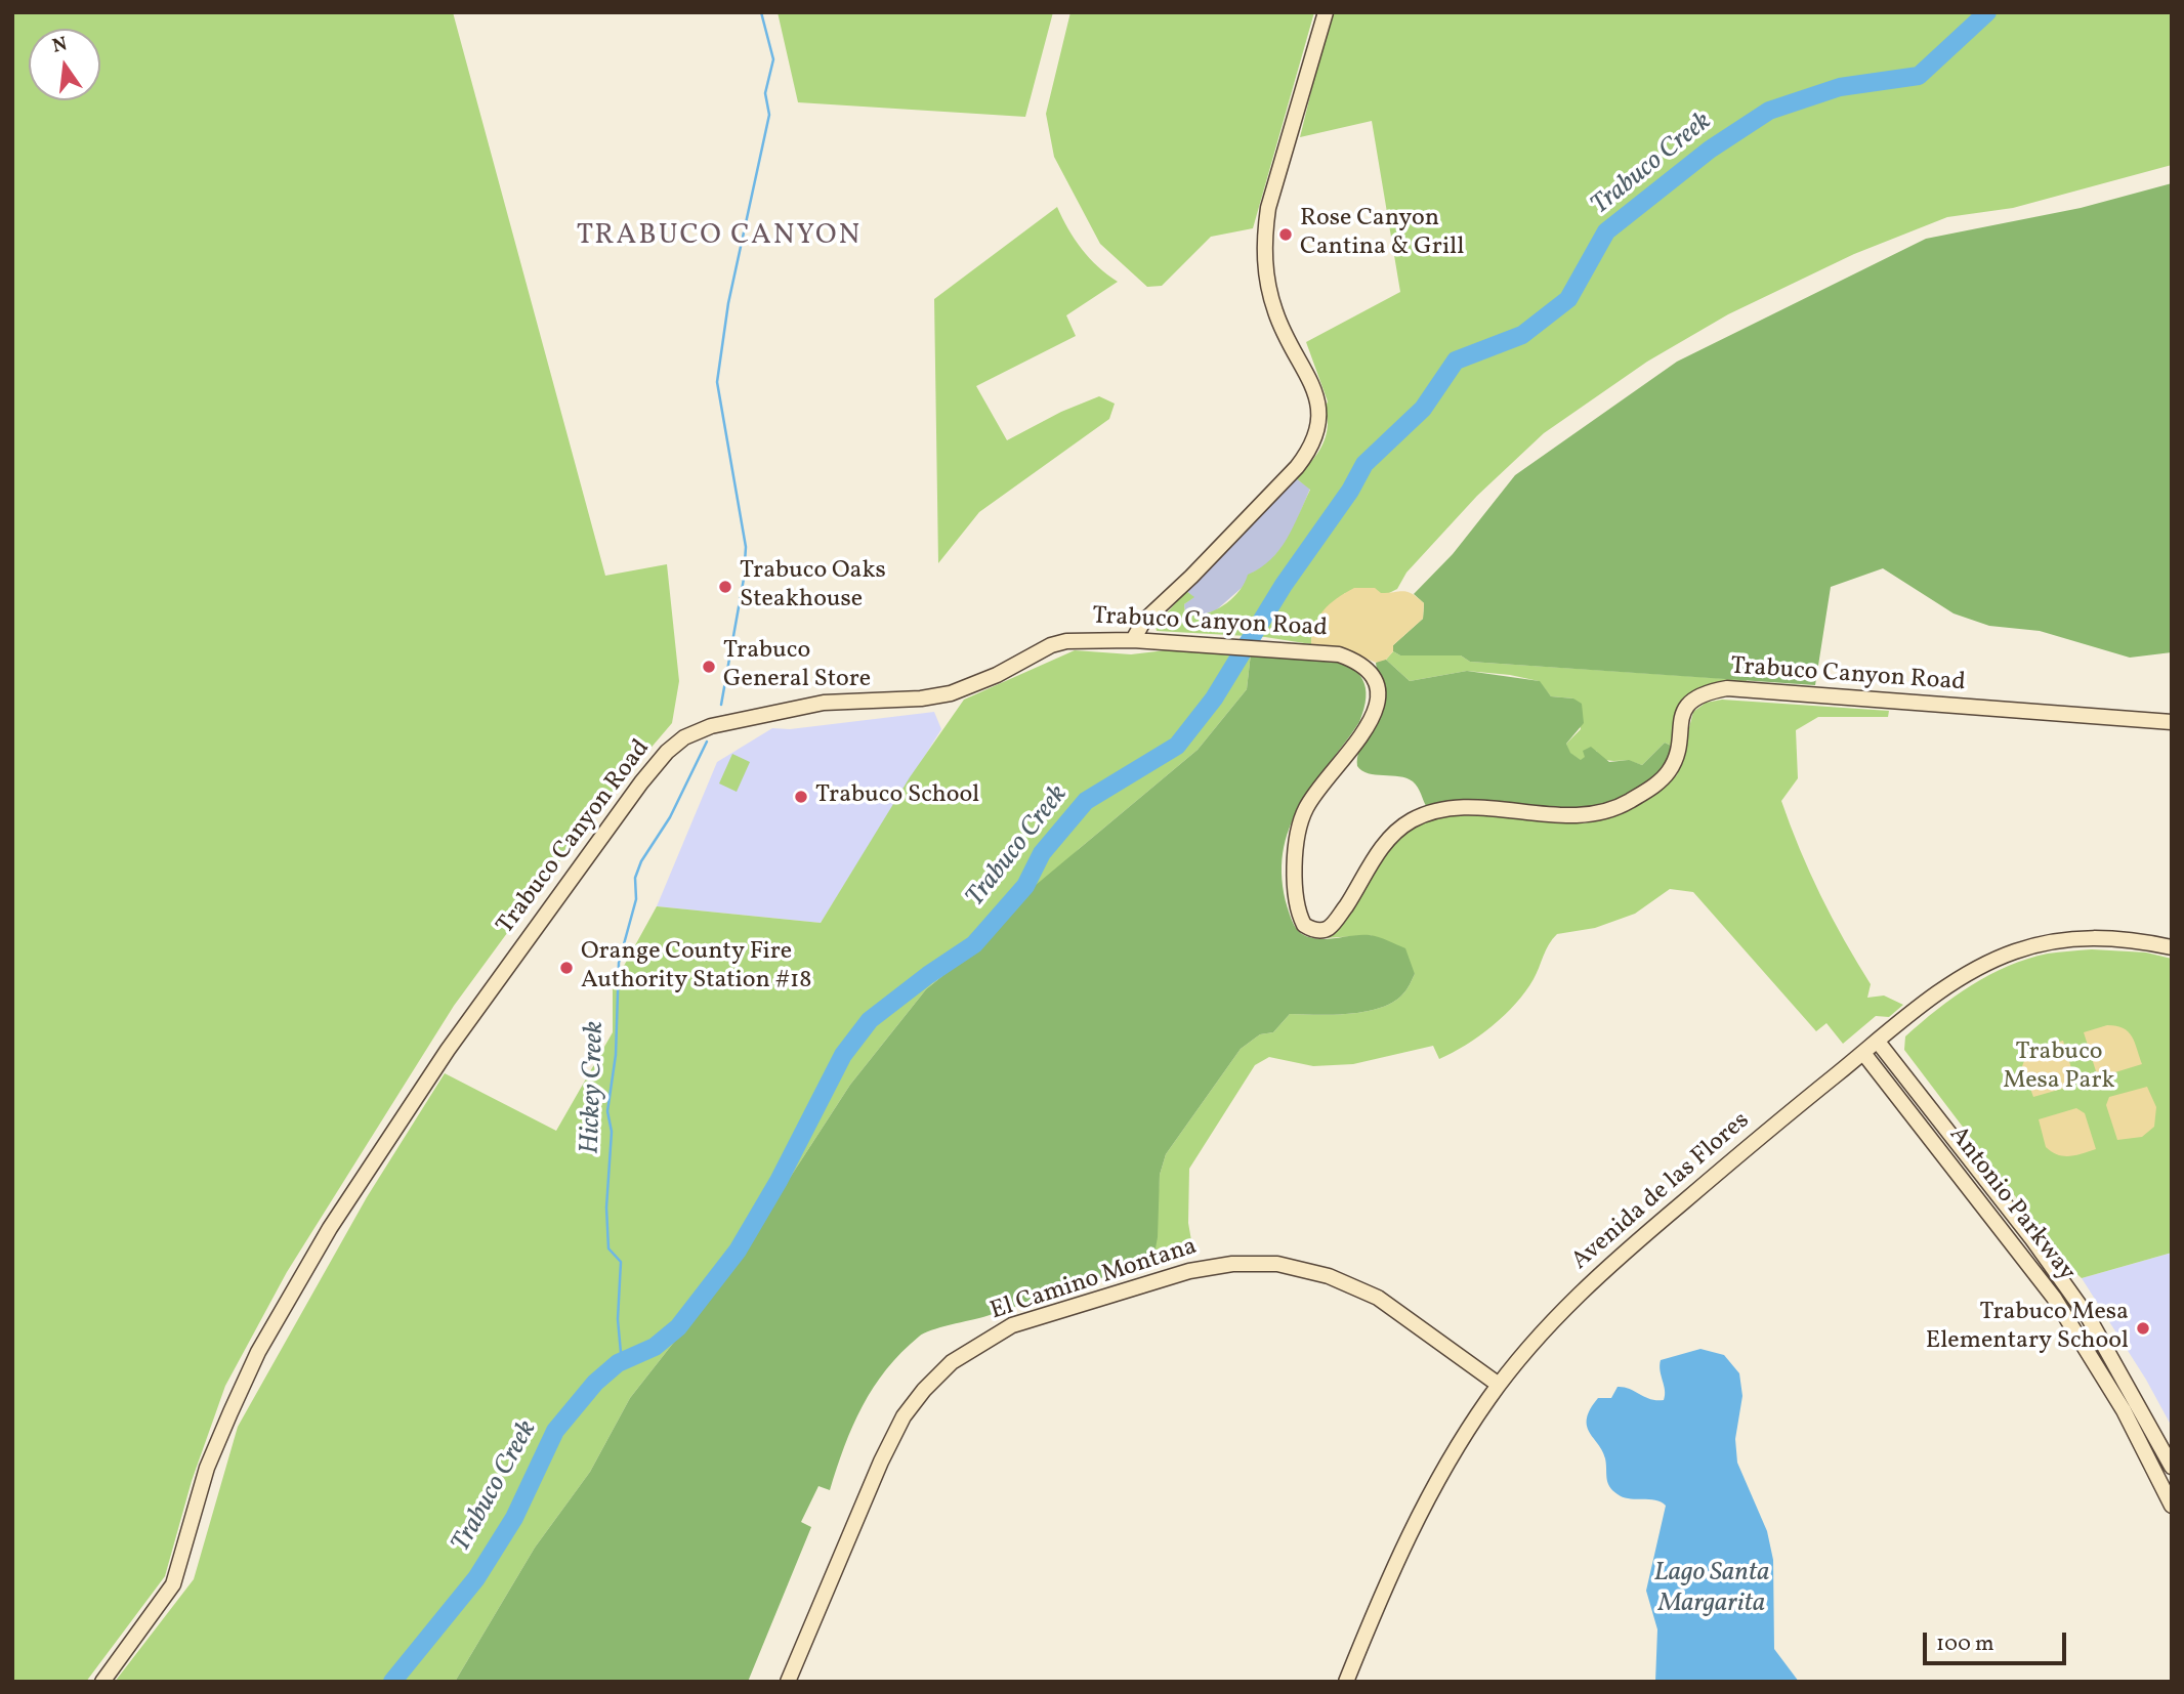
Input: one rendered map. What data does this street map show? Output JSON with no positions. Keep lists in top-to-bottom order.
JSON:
{
  "streets": {
    "main road": [
      "Trabuco Canyon Road",
      "Avenida de las Flores",
      "Antonio Parkway",
      "El Camino Montana"
    ]
  },
  "crossings": [
    ["Avenida de las Flores", "Antonio Parkway"],
    ["Avenida de las Flores", "El Camino Montana"]
  ],
  "districts": ["TRABUCO CANYON"],
  "water": ["Trabuco Creek", "Hickey Creek", "Lago Santa Margarita"],
  "parks": ["Trabuco Mesa Park"],
  "places": [
    "Rose Canyon Cantina & Grill",
    "Trabuco Oaks Steakhouse",
    "Trabuco General Store",
    "Trabuco School",
    "Orange County Fire Authority Station #18",
    "Trabuco Mesa Elementary School"
  ],
  "scale_bar": "100 m",
  "north": "top"
}
